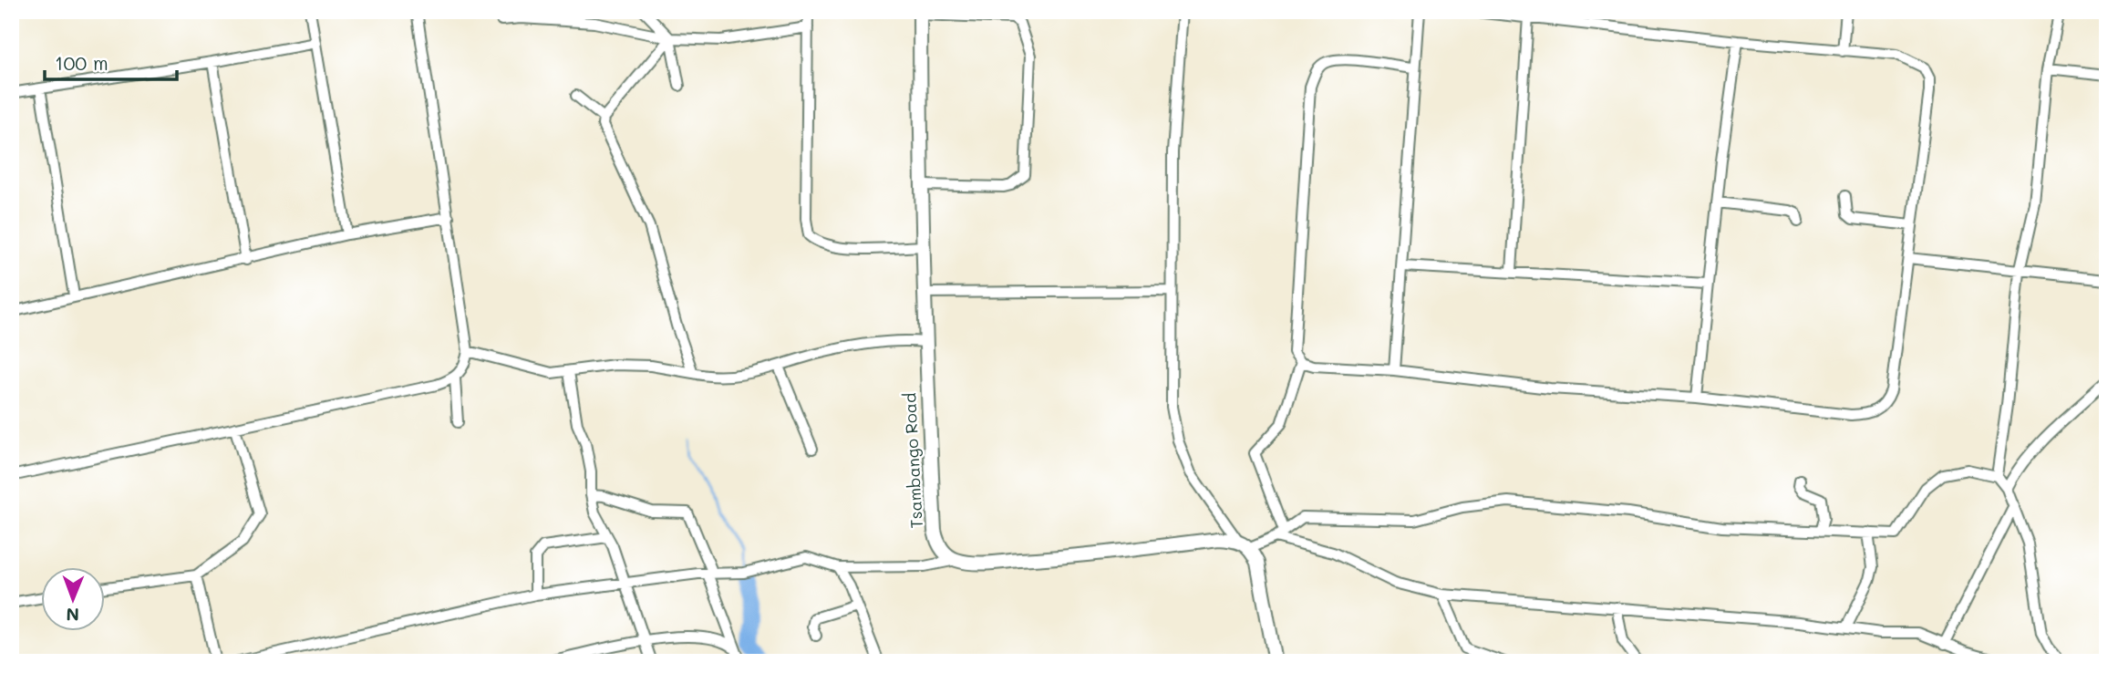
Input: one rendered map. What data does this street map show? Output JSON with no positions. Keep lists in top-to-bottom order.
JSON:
{
  "streets": {
    "street": ["Tsambango Road"]
  },
  "scale_bar": "100 m",
  "north": "bottom"
}
